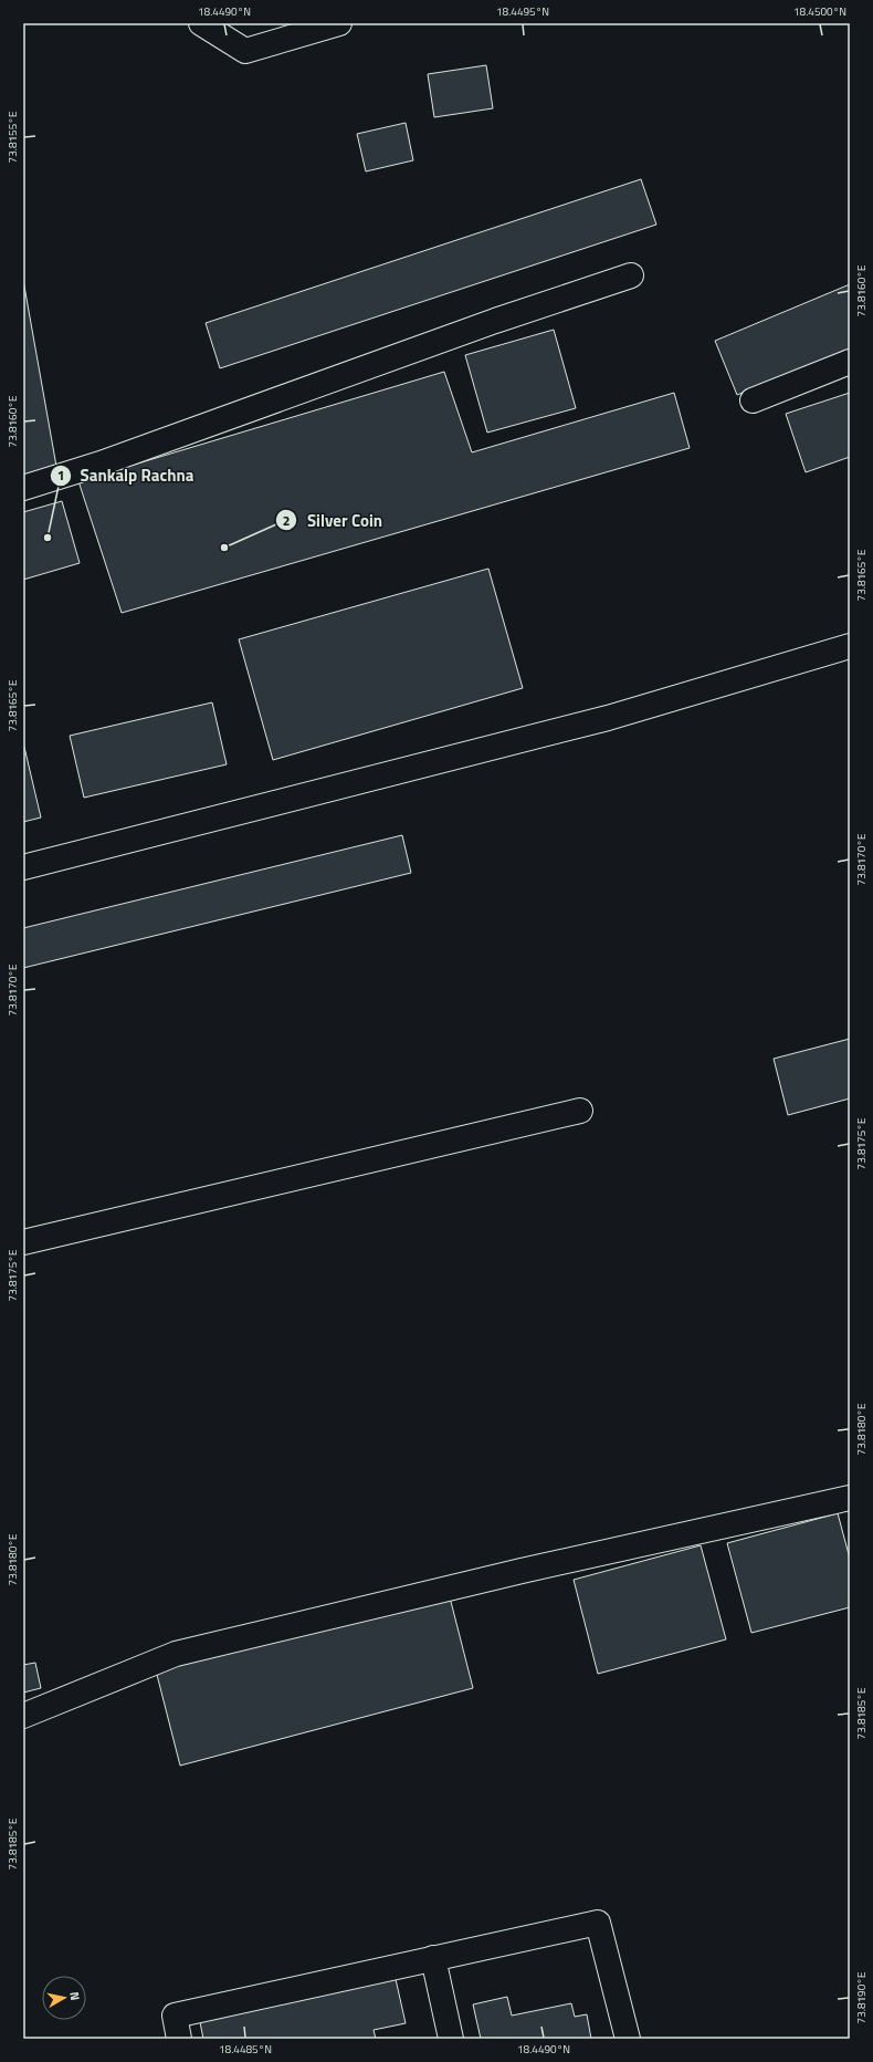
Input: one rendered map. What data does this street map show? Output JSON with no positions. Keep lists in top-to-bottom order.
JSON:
{
  "places": ["Sankalp Rachna", "Silver Coin"],
  "north": "right",
  "coordinates": [
    "18.4490°N",
    "18.4495°N",
    "18.4500°N",
    "73.8155°E",
    "73.8160°E",
    "73.8165°E",
    "73.8170°E",
    "73.8175°E",
    "73.8180°E",
    "73.8185°E",
    "73.8190°E",
    "18.4485°N"
  ]
}
